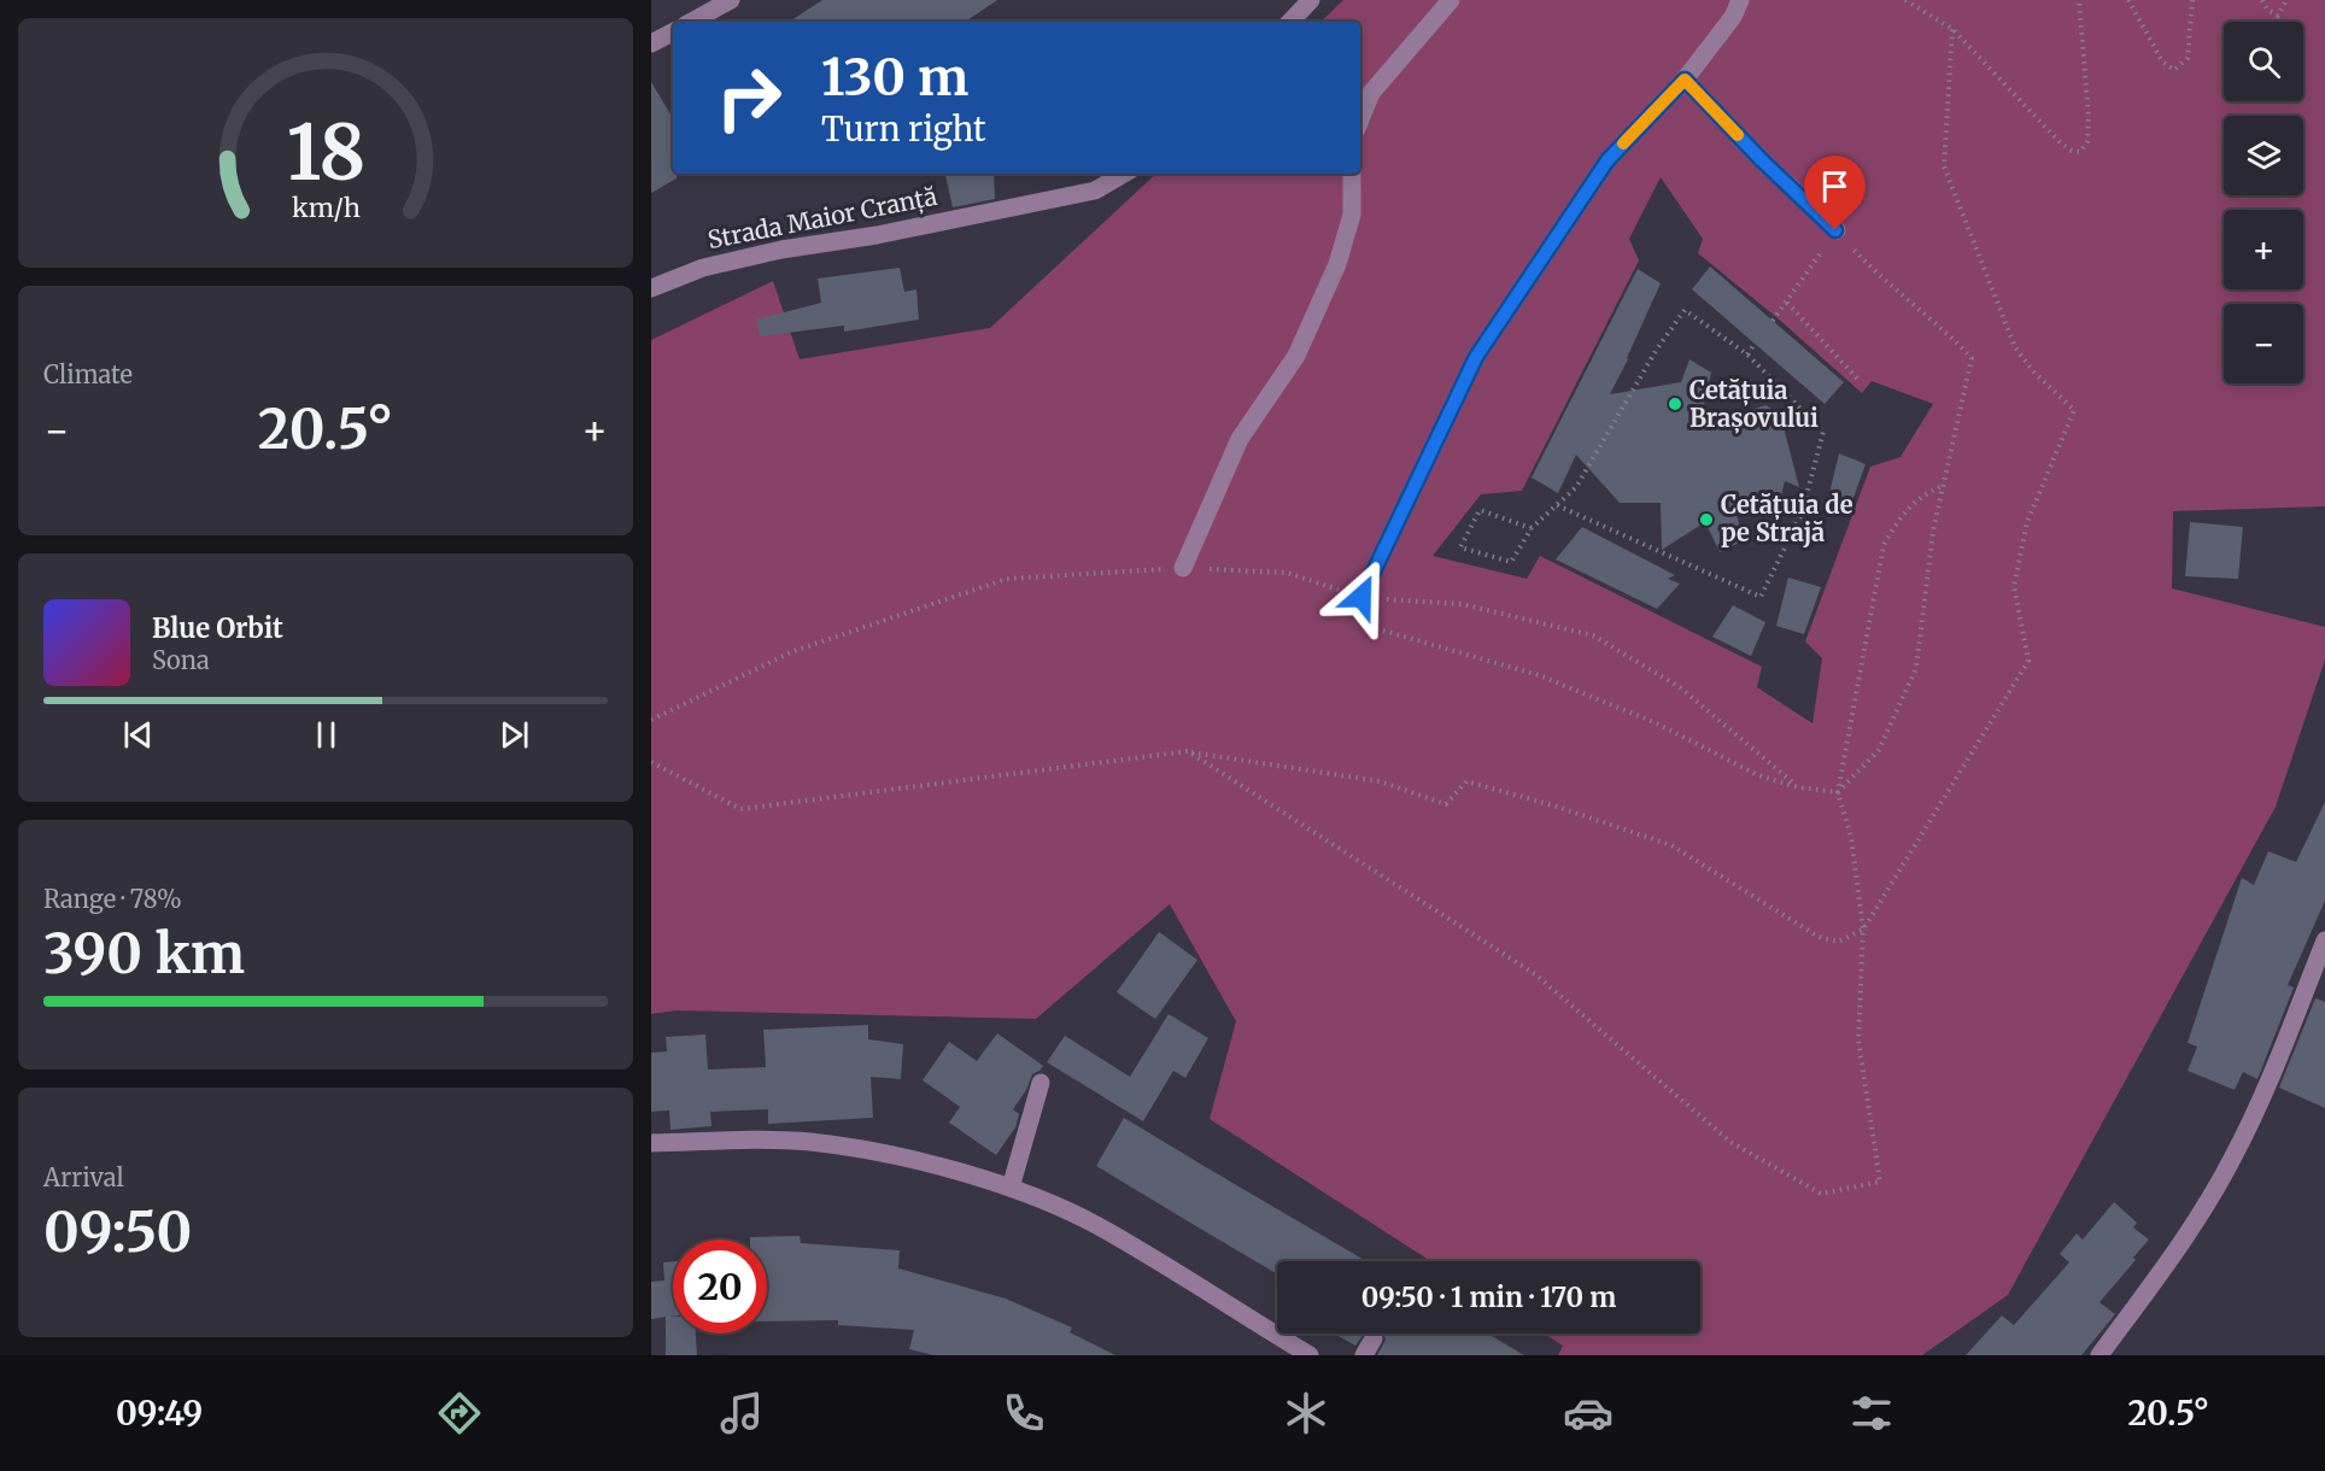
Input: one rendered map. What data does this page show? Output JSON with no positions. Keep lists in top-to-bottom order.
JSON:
{
  "streets": {
    "street": ["Strada Maior Cranță"]
  },
  "places": ["Cetățuia Brașovului", "Cetățuia de pe Strajă"],
  "page": {
    "map_buttons": ["+", "−"],
    "turn": ["130 m", "Turn right"],
    "tile": [
      "Climate",
      ["Range · 78%", "390 km"],
      ["Arrival", "09:50"]
    ],
    "heat": ["−", "20.5°", "+"],
    "song": ["Blue Orbit", "Sona"],
    "limit": "20",
    "trip": "09:50 · 1 min · 170 m",
    "tabs": ["09:49", "20.5°"],
    "gauge": ["18", "km/h"]
  }
}
